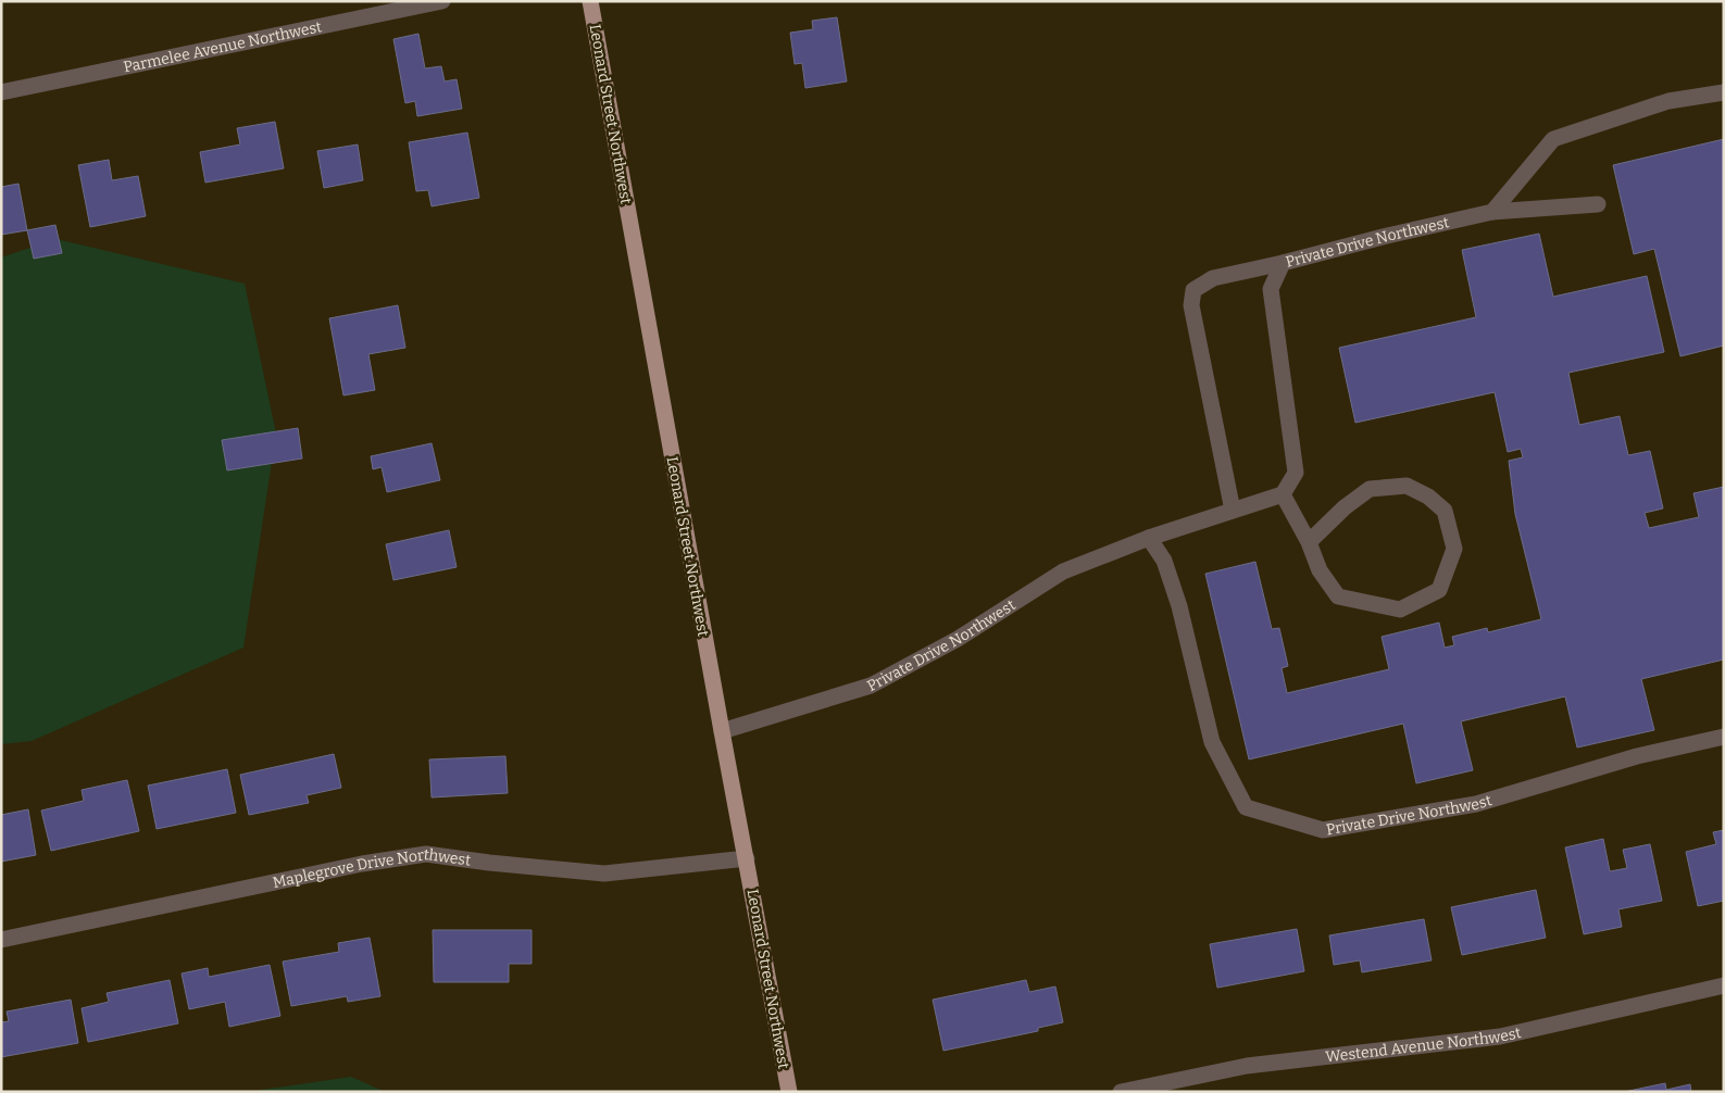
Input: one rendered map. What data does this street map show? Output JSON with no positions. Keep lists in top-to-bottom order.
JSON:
{
  "streets": {
    "main road": ["Leonard Street Northwest"],
    "street": [
      "Parmelee Avenue Northwest",
      "Private Drive Northwest",
      "Maplegrove Drive Northwest",
      "Westend Avenue Northwest"
    ]
  },
  "crossings": [
    ["Leonard Street Northwest", "Private Drive Northwest"],
    ["Leonard Street Northwest", "Maplegrove Drive Northwest"]
  ]
}
